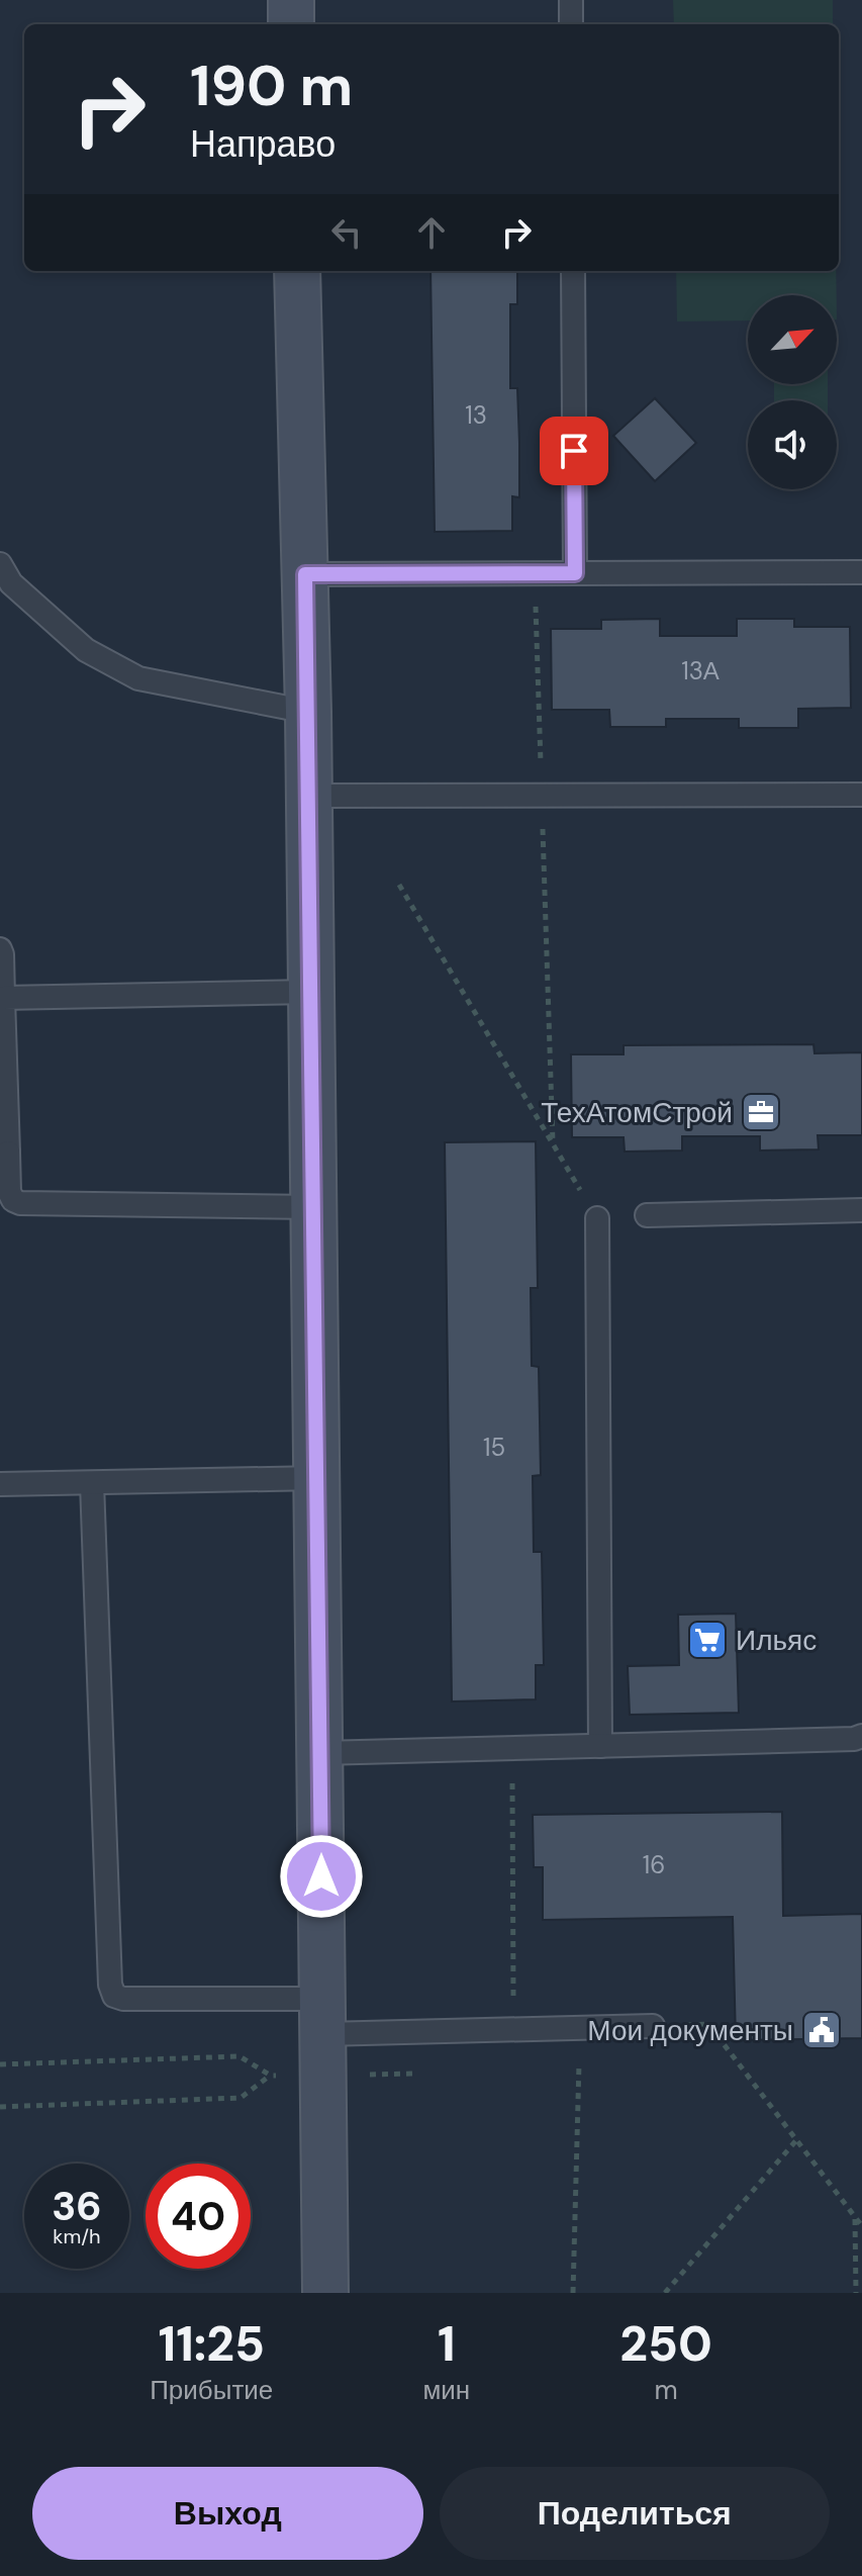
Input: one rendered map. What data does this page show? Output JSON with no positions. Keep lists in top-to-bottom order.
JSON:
{
  "places": {
    "office": ["ТехАтомСтрой"],
    "supermarket": ["Ильяс"],
    "public building": ["Мои документы"]
  },
  "house_numbers": [
    "13",
    "13А",
    "15",
    "16"
  ],
  "north": "top right",
  "page": {
    "turn": ["190 m", "Направо"],
    "speed": "36 km/h",
    "limit": "40",
    "eta": [
      "11:25",
      "Прибытие",
      "1",
      "мин",
      "250",
      "m"
    ],
    "buttons": ["Выход", "Поделиться"]
  }
}
